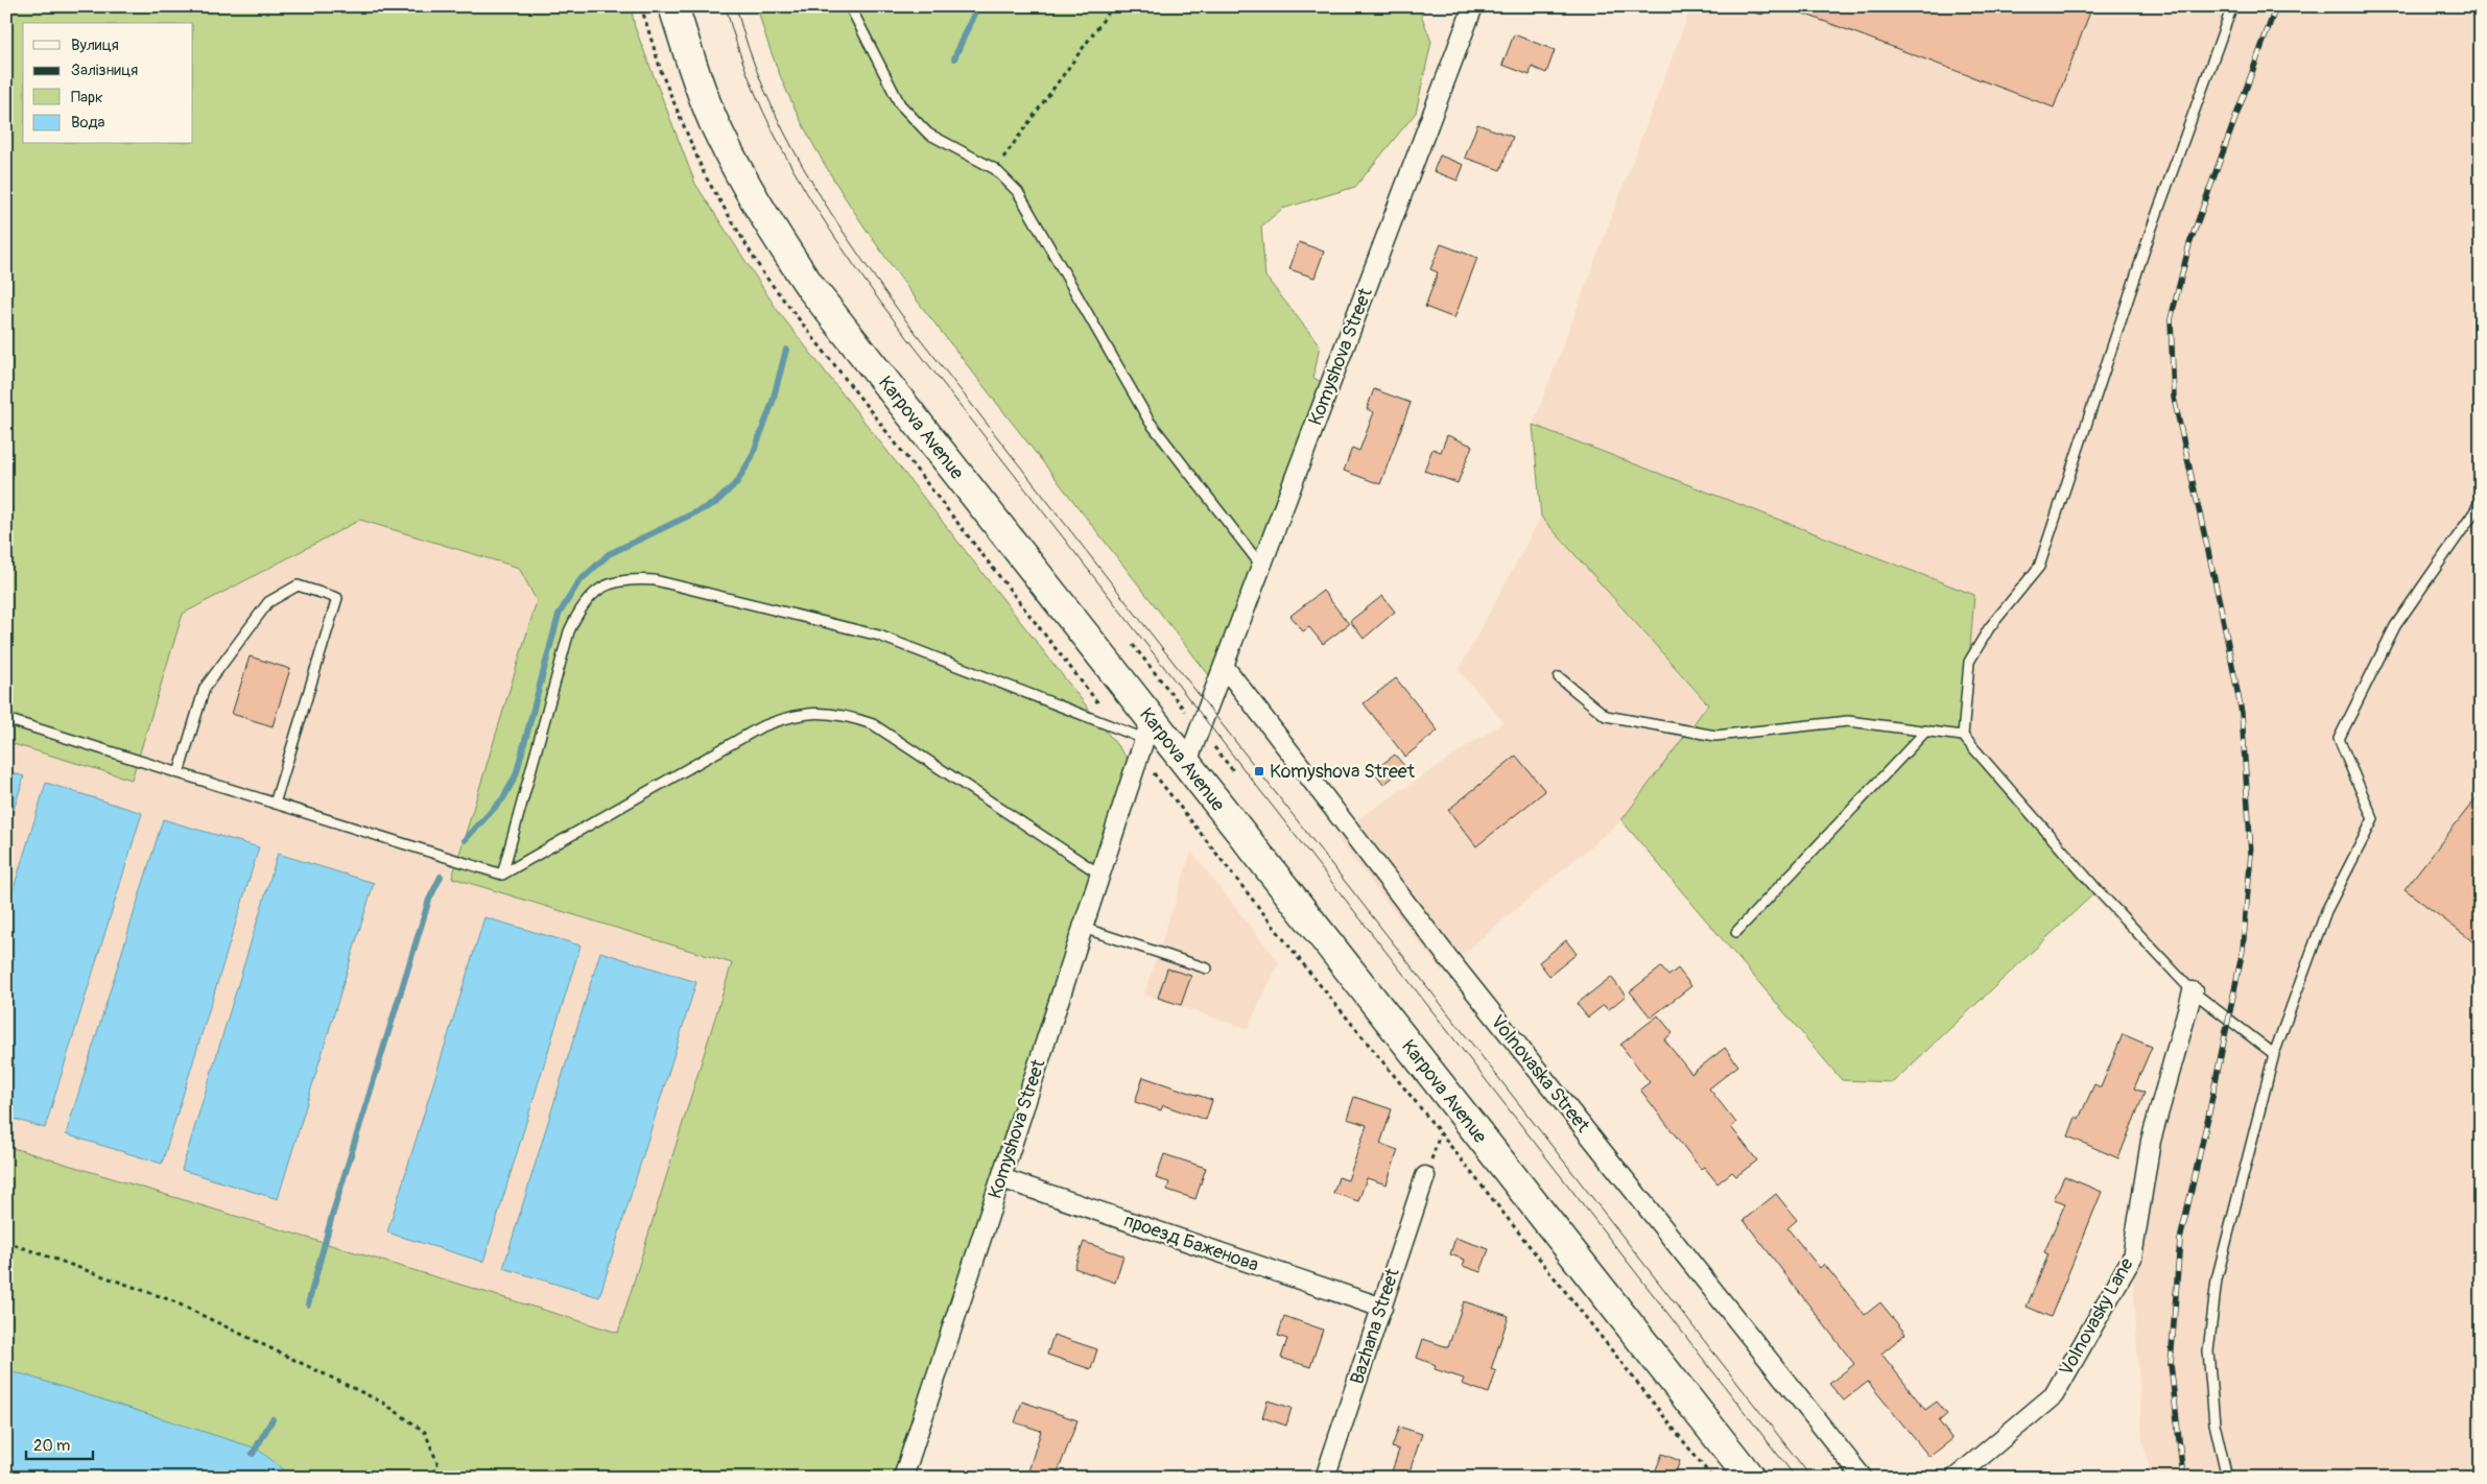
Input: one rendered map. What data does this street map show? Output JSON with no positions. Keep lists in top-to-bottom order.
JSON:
{
  "streets": {
    "main road": ["Karpova Avenue"],
    "street": [
      "Komyshova Street",
      "Volnovaska Street",
      "проезд Баженова",
      "Volnovasky Lane",
      "Bazhana Street"
    ]
  },
  "crossings": [
    ["Komyshova Street", "Karpova Avenue"],
    ["Komyshova Street", "Volnovaska Street"],
    ["Komyshova Street", "проезд Баженова"],
    ["проезд Баженова", "Bazhana Street"]
  ],
  "places": {
    "transit": ["Komyshova Street"]
  },
  "legend": [
    "Вулиця",
    "Залізниця",
    "Парк",
    "Вода"
  ],
  "scale_bar": "20 m"
}
